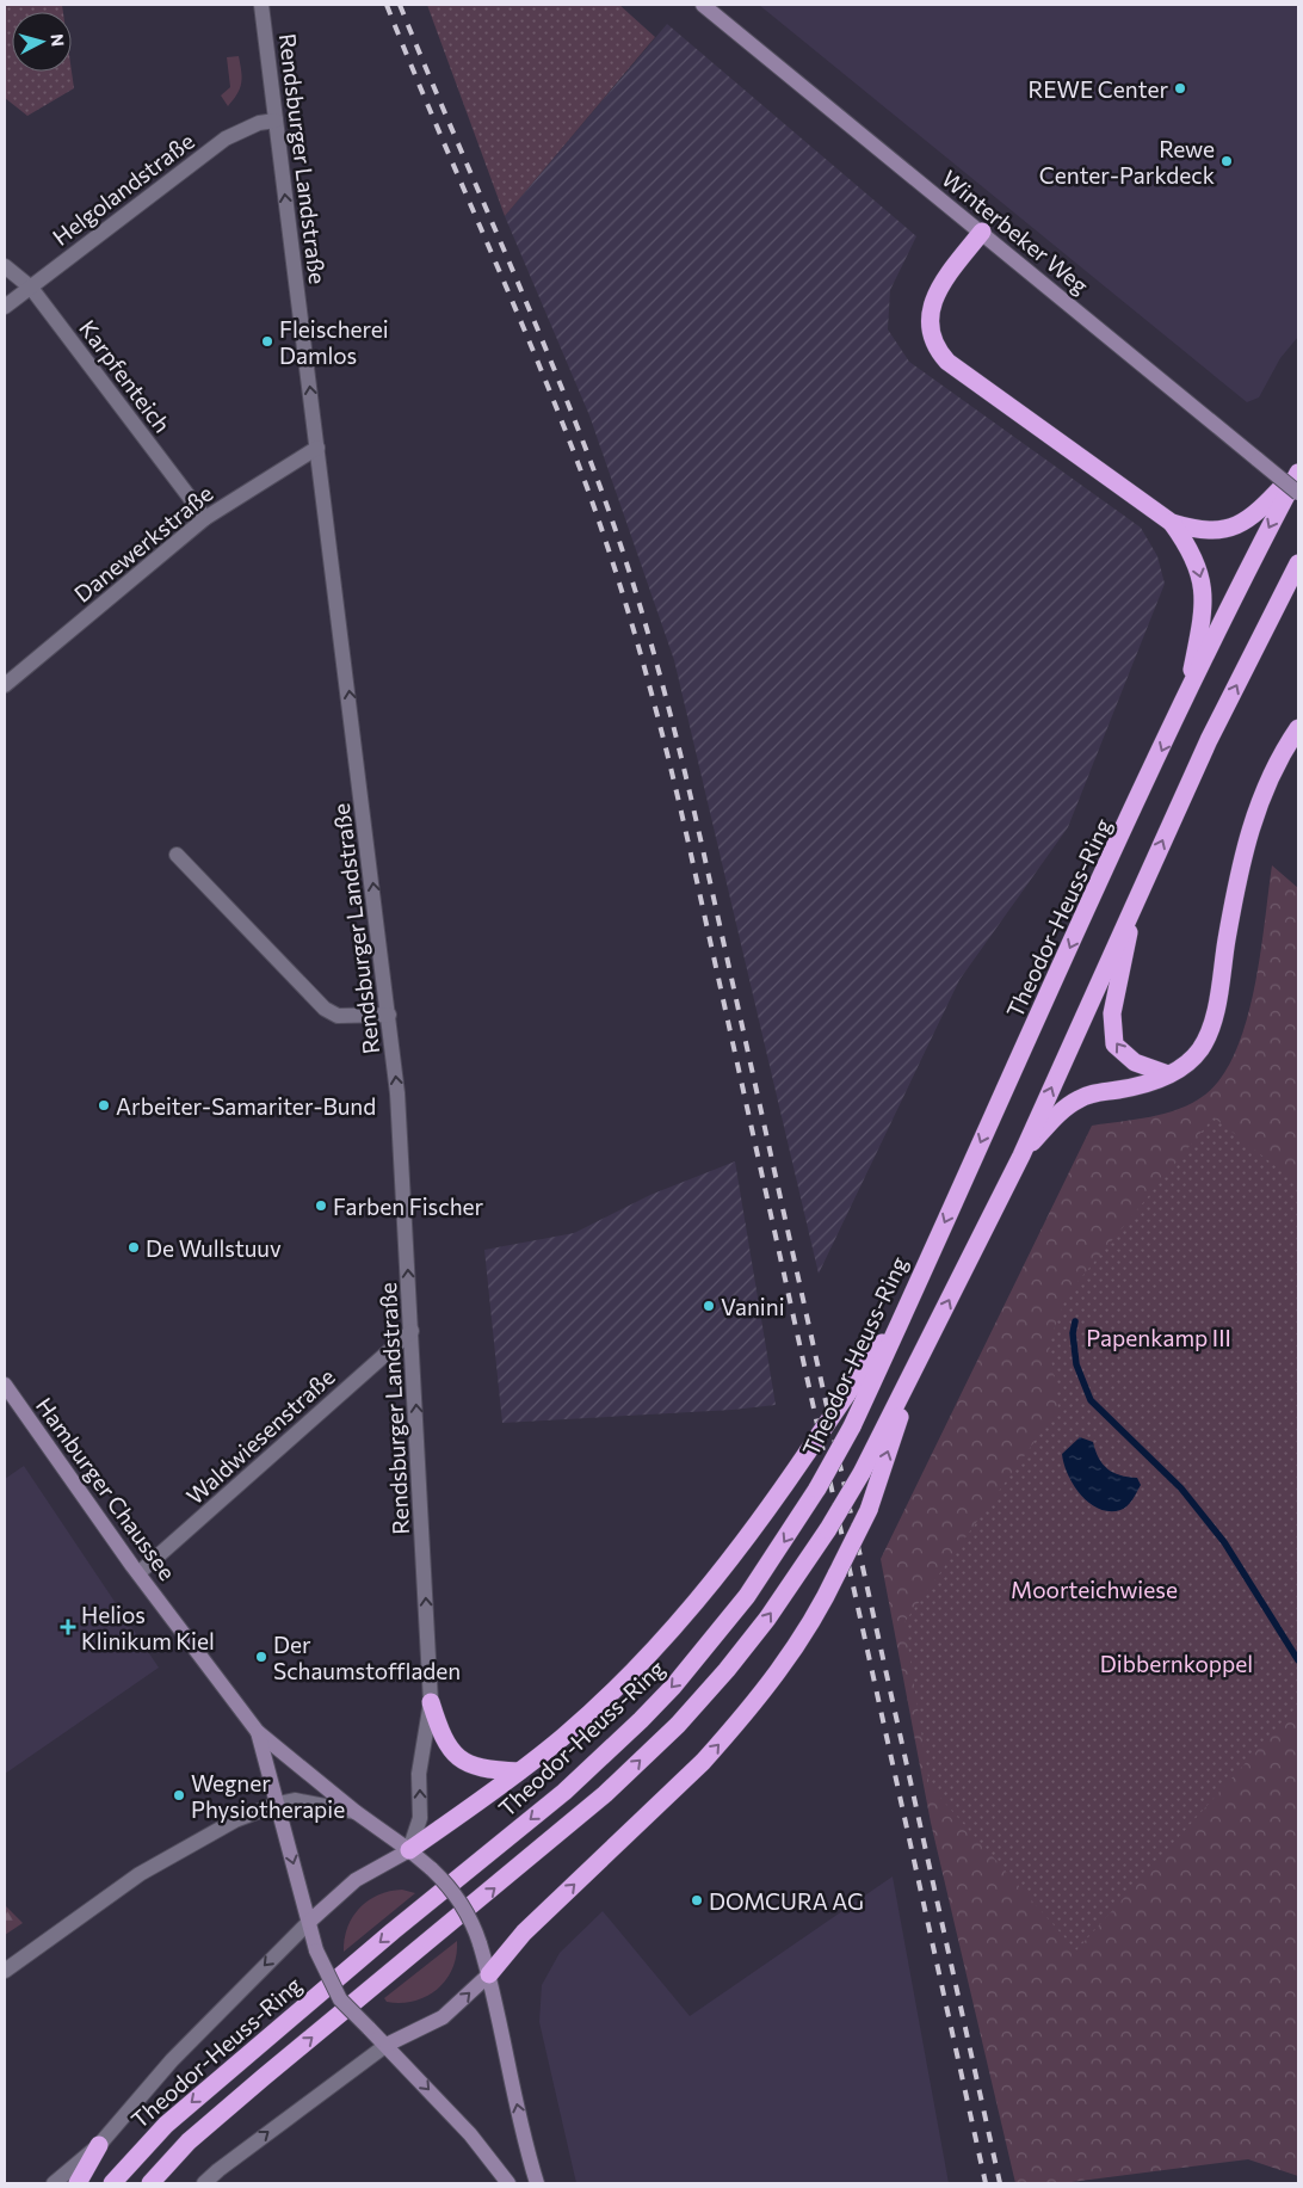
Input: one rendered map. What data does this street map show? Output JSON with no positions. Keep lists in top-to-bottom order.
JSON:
{
  "streets": {
    "highway": ["Theodor-Heuss-Ring"],
    "main road": ["Winterbeker Weg", "Hamburger Chaussee"],
    "street": [
      "Rendsburger Landstraße",
      "Helgolandstraße",
      "Karpfenteich",
      "Danewerkstraße",
      "Waldwiesenstraße"
    ]
  },
  "crossings": [
    ["Rendsburger Landstraße", "Helgolandstraße"],
    ["Rendsburger Landstraße", "Danewerkstraße"],
    ["Rendsburger Landstraße", "Waldwiesenstraße"],
    ["Rendsburger Landstraße", "Hamburger Chaussee"],
    ["Helgolandstraße", "Karpfenteich"],
    ["Karpfenteich", "Danewerkstraße"],
    ["Waldwiesenstraße", "Hamburger Chaussee"]
  ],
  "one_way": ["Rendsburger Landstraße"],
  "parks": ["Papenkamp III", "Moorteichwiese", "Dibbernkoppel"],
  "places": {
    "other": [
      "REWE Center",
      "Rewe Center-Parkdeck",
      "Fleischerei Damlos",
      "Arbeiter-Samariter-Bund",
      "Farben Fischer",
      "De Wullstuuv",
      "Vanini",
      "Der Schaumstoffladen",
      "Wegner Physiotherapie",
      "DOMCURA AG"
    ],
    "health": ["Helios Klinikum Kiel"]
  },
  "north": "right"
}
